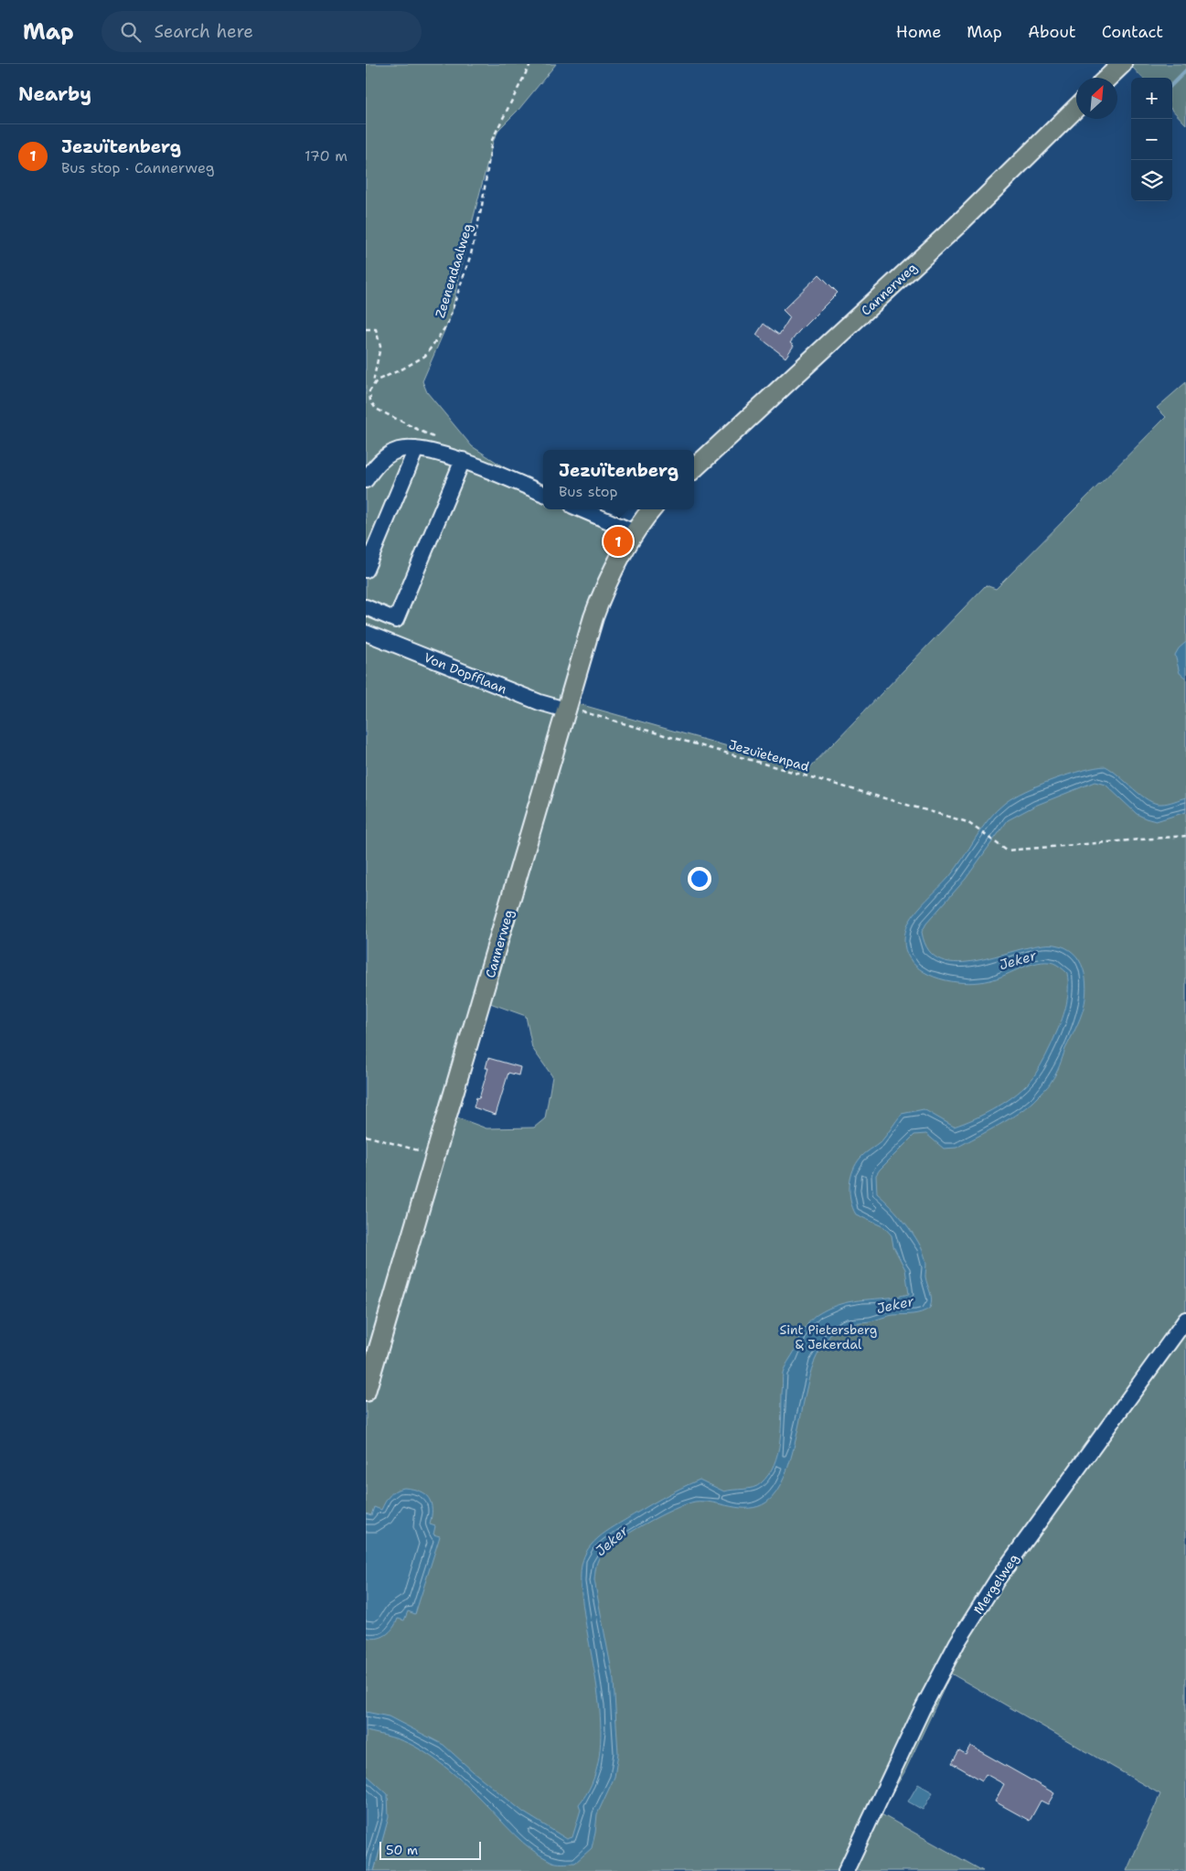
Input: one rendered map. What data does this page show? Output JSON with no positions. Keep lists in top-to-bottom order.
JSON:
{
  "streets": {
    "main road": ["Cannerweg"],
    "street": ["Von Dopfflaan", "Mergelweg"],
    "path": ["Zeenendaalweg", "Jezuïetenpad"]
  },
  "crossings": [
    ["Cannerweg", "Von Dopfflaan"],
    ["Cannerweg", "Jezuïetenpad"],
    ["Von Dopfflaan", "Jezuïetenpad"]
  ],
  "water": ["Jeker"],
  "parks": ["Sint Pietersberg & Jekerdal"],
  "scale_bar": "50 m",
  "north": "top right",
  "page": {
    "header": "Map",
    "search": "Search here",
    "nav": [
      "Home",
      "Map",
      "About",
      "Contact"
    ],
    "heading": "Nearby",
    "map_buttons": ["+", "−"],
    "list": [
      {
        "mark": "1",
        "name": "Jezuïtenberg",
        "note": "Bus stop · Cannerweg",
        "value": "170 m"
      }
    ],
    "popup": ["Jezuïtenberg", "Bus stop"],
    "pins": "1",
    "scale": "50 m"
  }
}
